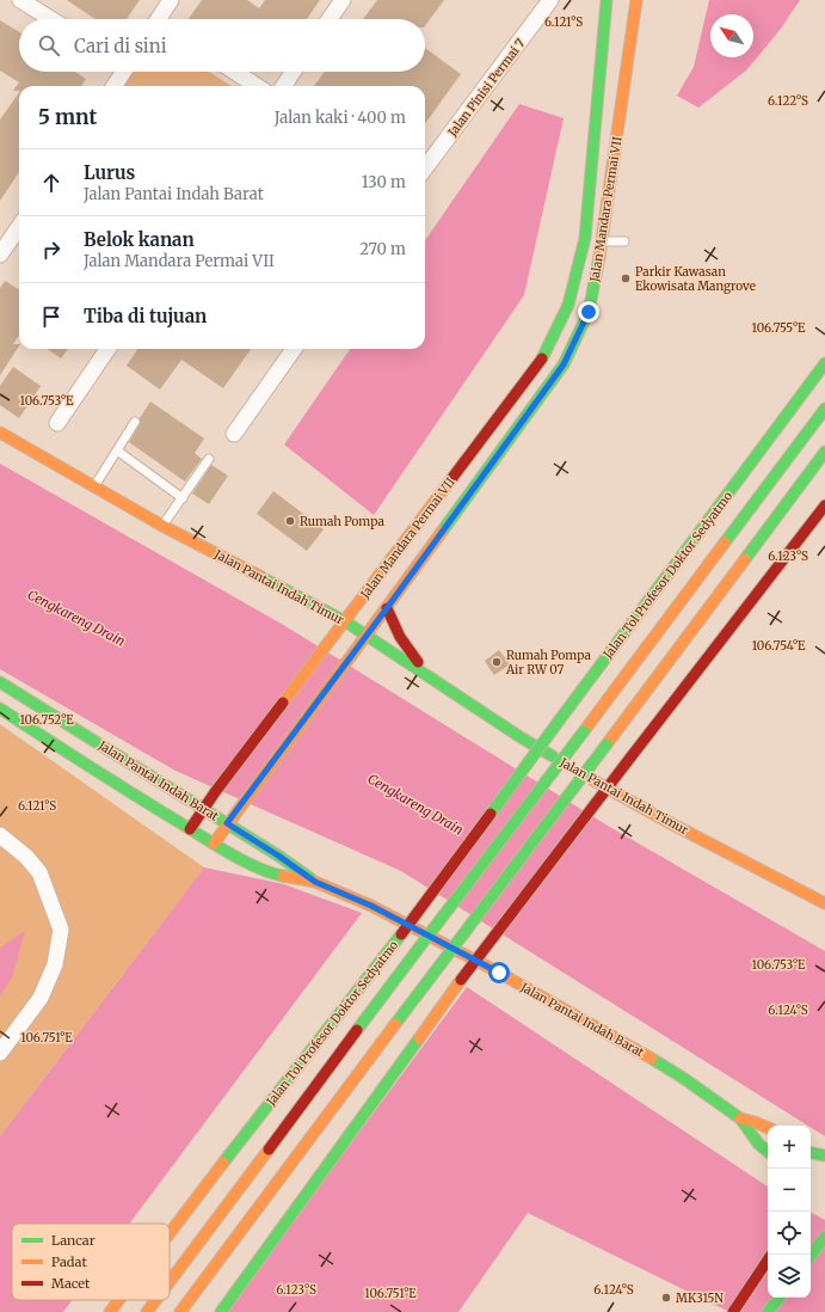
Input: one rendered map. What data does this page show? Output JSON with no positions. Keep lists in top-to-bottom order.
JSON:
{
  "streets": {
    "main road": [
      "Jalan Mandara Permai VII",
      "Jalan Tol Profesor Doktor Sedyatmo",
      "Jalan Pantai Indah Timur",
      "Jalan Pantai Indah Barat"
    ],
    "street": ["Jalan Pinisi Permai 7"]
  },
  "crossings": [
    ["Jalan Mandara Permai VII", "Jalan Pantai Indah Timur"],
    ["Jalan Mandara Permai VII", "Jalan Pantai Indah Barat"]
  ],
  "water": ["Cengkareng Drain"],
  "places": [
    "Parkir Kawasan Ekowisata Mangrove",
    "Rumah Pompa",
    "Rumah Pompa Air RW 07",
    "MK315N"
  ],
  "legend": ["Lancar", "Padat", "Macet"],
  "north": "top left",
  "page": {
    "search": "Cari di sini",
    "heading": ["5 mnt", "Jalan kaki · 400 m"],
    "list": [
      ["Lurus", "Jalan Pantai Indah Barat", "130 m"],
      ["Belok kanan", "Jalan Mandara Permai VII", "270 m"],
      "Tiba di tujuan"
    ],
    "map_buttons": ["+", "−"]
  },
  "coordinates": [
    "6.121°S",
    "6.122°S",
    "106.755°E",
    "106.753°E",
    "6.123°S",
    "106.754°E",
    "106.752°E",
    "6.124°S",
    "106.751°E"
  ]
}
